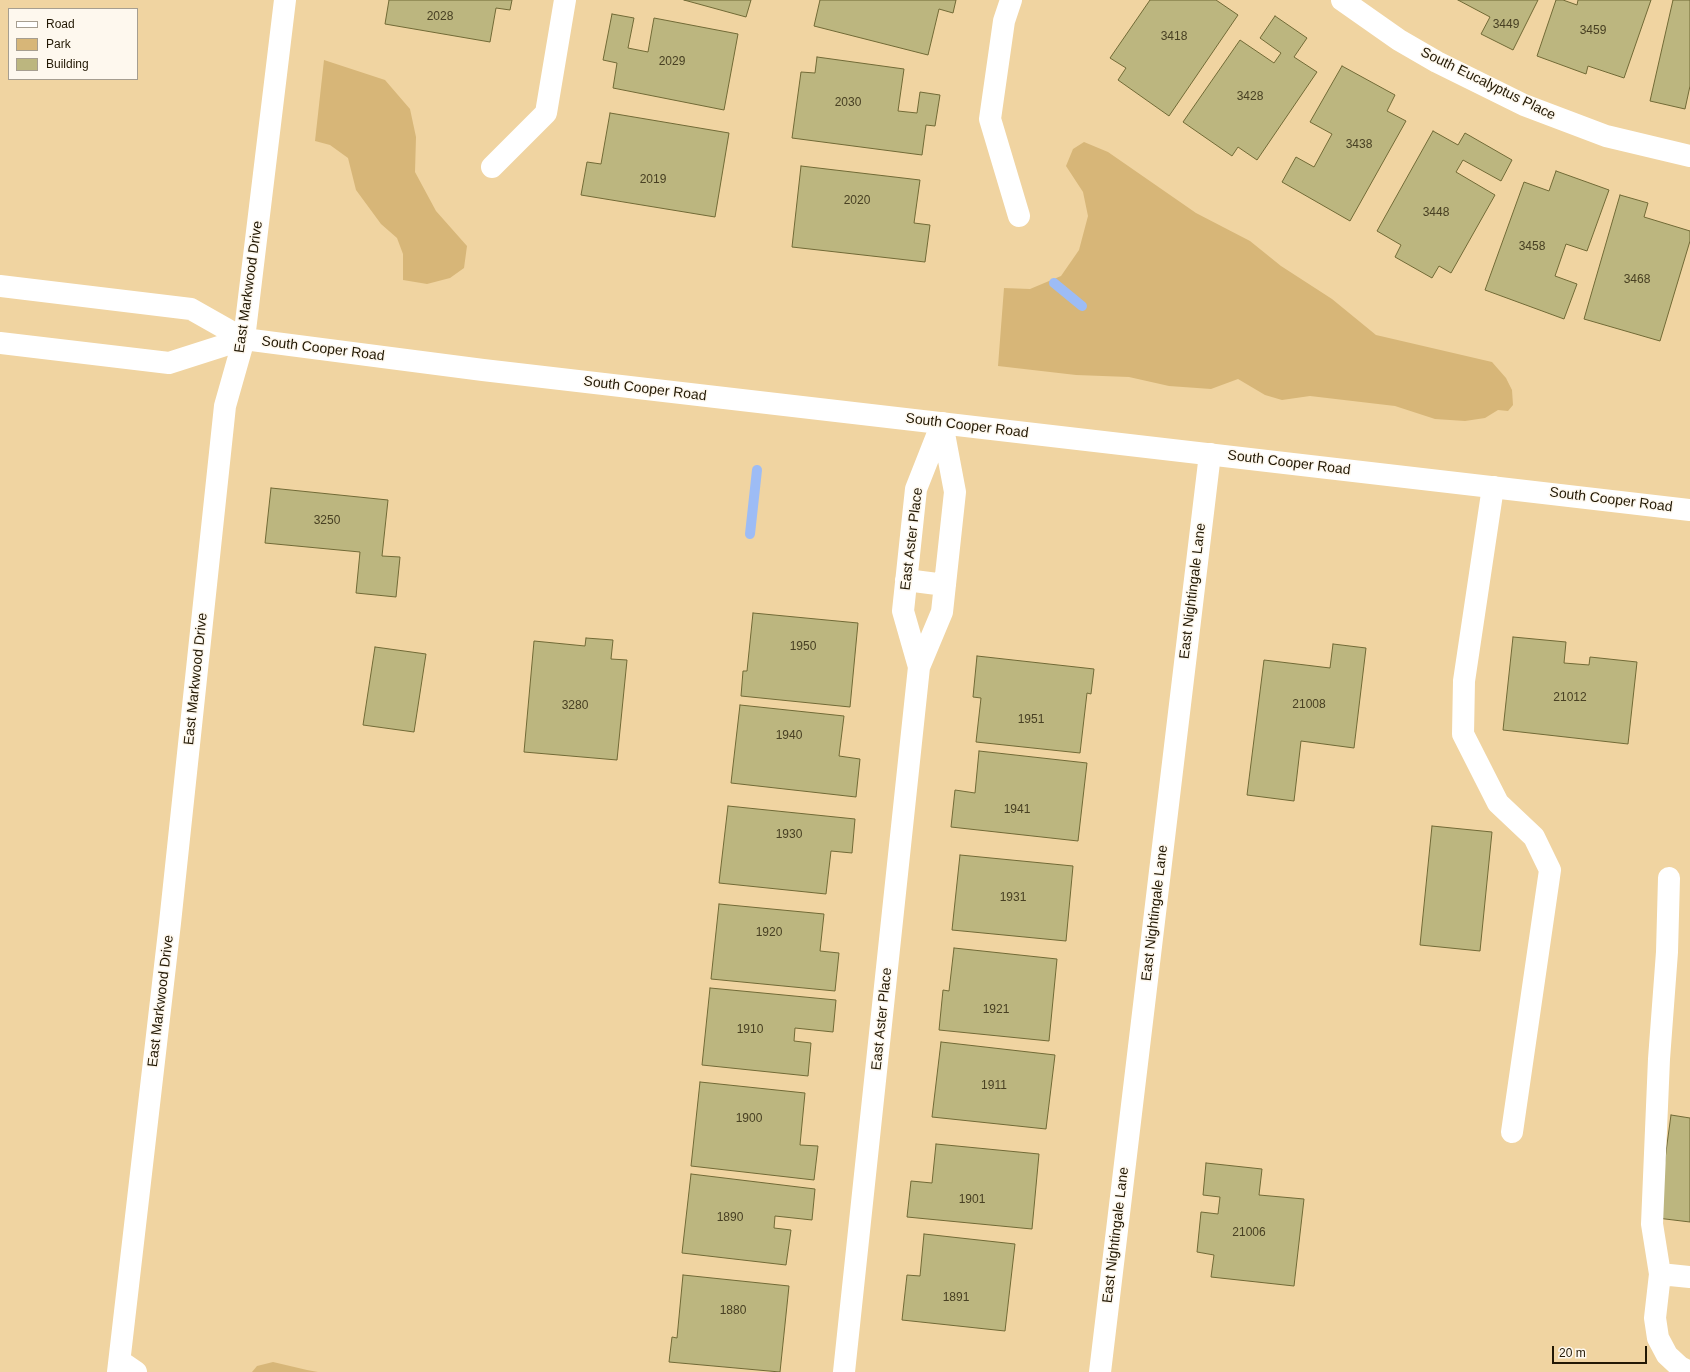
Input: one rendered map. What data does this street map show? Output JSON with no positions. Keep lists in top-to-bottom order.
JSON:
{
  "streets": {
    "street": [
      "South Eucalyptus Place",
      "East Markwood Drive",
      "South Cooper Road",
      "East Aster Place",
      "East Nightingale Lane"
    ]
  },
  "crossings": [
    ["East Markwood Drive", "South Cooper Road"],
    ["South Cooper Road", "East Aster Place"],
    ["South Cooper Road", "East Nightingale Lane"]
  ],
  "house_numbers": [
    "2028",
    "3449",
    "3459",
    "3418",
    "2029",
    "3428",
    "2030",
    "3438",
    "2019",
    "2020",
    "3448",
    "3458",
    "3468",
    "3250",
    "1950",
    "21012",
    "21008",
    "3280",
    "1951",
    "1940",
    "1941",
    "1930",
    "1931",
    "1920",
    "1921",
    "1910",
    "1911",
    "1900",
    "1901",
    "1890",
    "21006",
    "1891",
    "1880"
  ],
  "legend": ["Road", "Park", "Building"],
  "scale_bar": "20 m"
}
